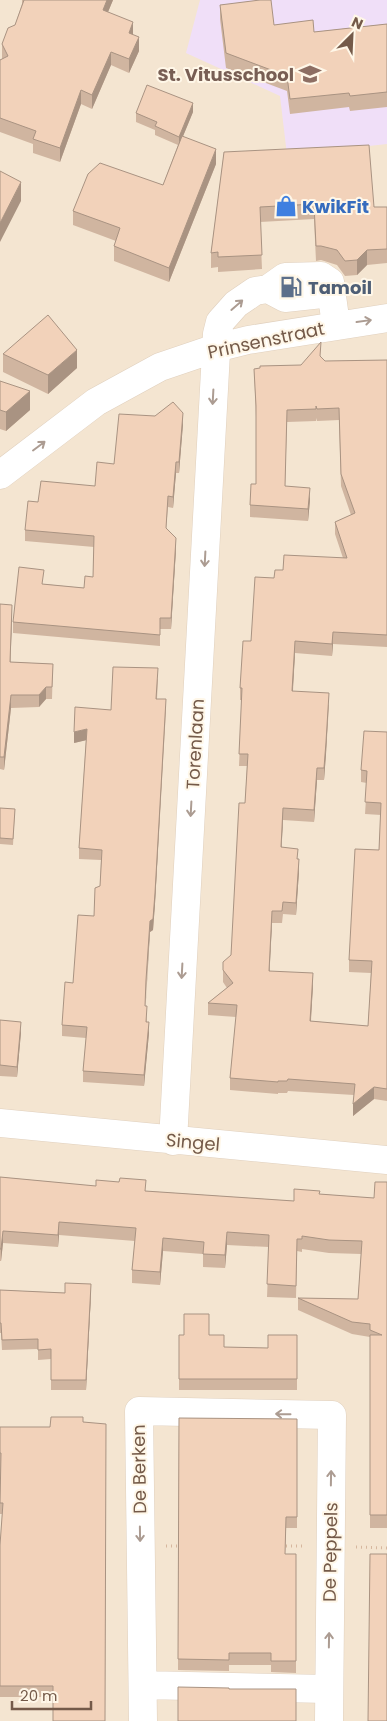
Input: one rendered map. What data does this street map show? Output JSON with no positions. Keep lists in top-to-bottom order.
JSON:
{
  "streets": {
    "street": [
      "Prinsenstraat",
      "Torenlaan",
      "Singel",
      "De Berken",
      "De Peppels"
    ]
  },
  "crossings": [
    ["Prinsenstraat", "Torenlaan"],
    ["Torenlaan", "Singel"],
    ["De Berken", "De Peppels"]
  ],
  "one_way": ["Prinsenstraat", "De Peppels"],
  "places": {
    "school or university": ["St. Vitusschool"],
    "shop": ["KwikFit"],
    "fuel station": ["Tamoil"]
  },
  "scale_bar": "20 m",
  "north": "top right"
}
